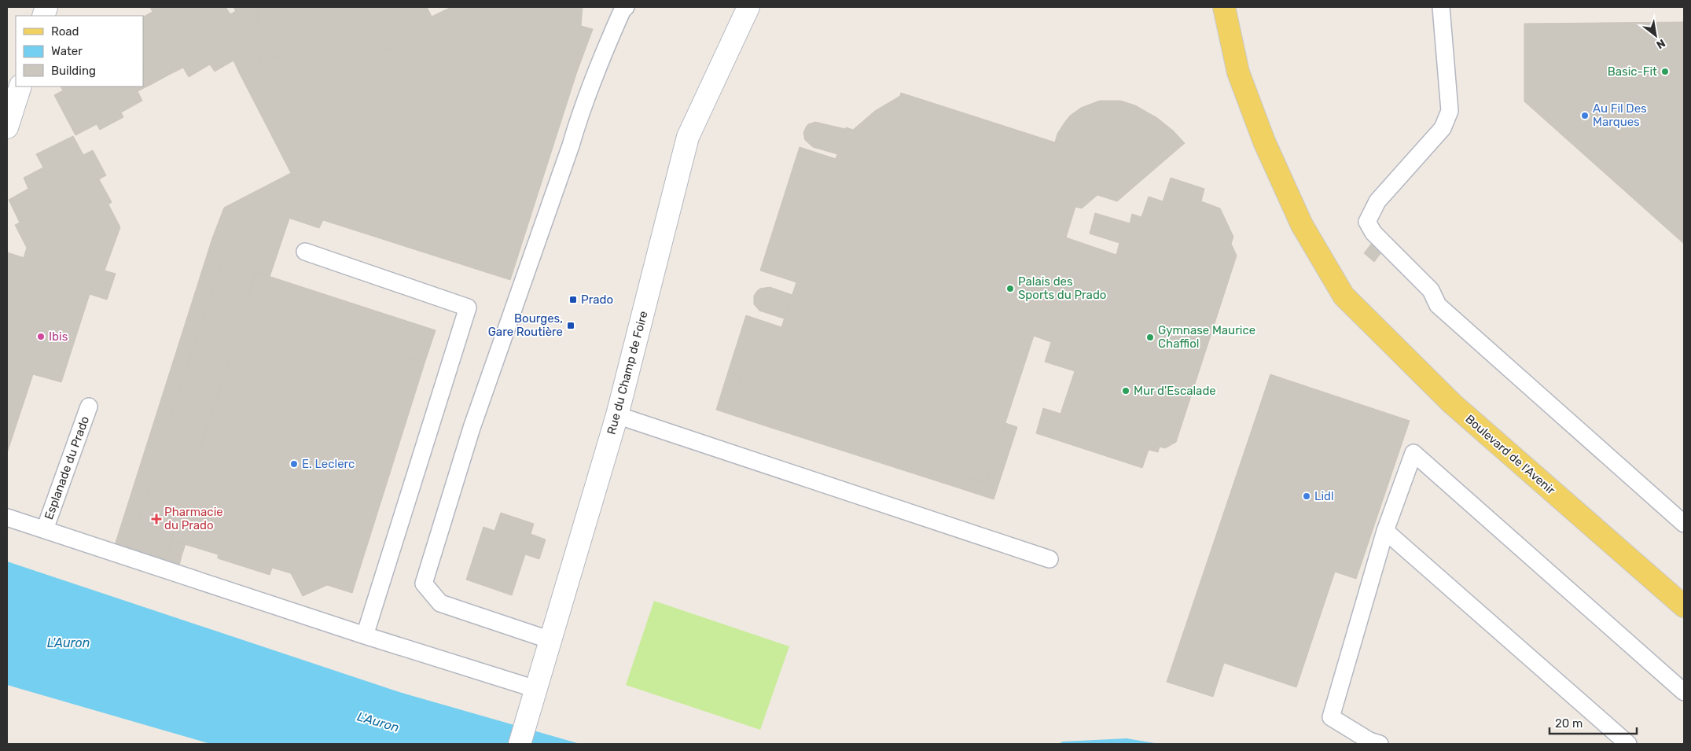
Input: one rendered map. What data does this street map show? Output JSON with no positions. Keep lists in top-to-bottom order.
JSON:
{
  "streets": {
    "main road": ["Boulevard de l'Avenir"],
    "street": ["Rue du Champ de Foire"],
    "lane": ["Esplanade du Prado"]
  },
  "water": ["L'Auron"],
  "places": {
    "other": [
      "Basic-Fit",
      "Au Fil Des Marques",
      "Palais des Sports du Prado",
      "Ibis",
      "Gymnase Maurice Chaffiol",
      "Mur d'Escalade",
      "E. Leclerc",
      "Lidl"
    ],
    "transit": ["Prado", "Bourges, Gare Routière"],
    "health": ["Pharmacie du Prado"]
  },
  "legend": ["Road", "Water", "Building"],
  "scale_bar": "20 m",
  "north": "bottom right"
}
